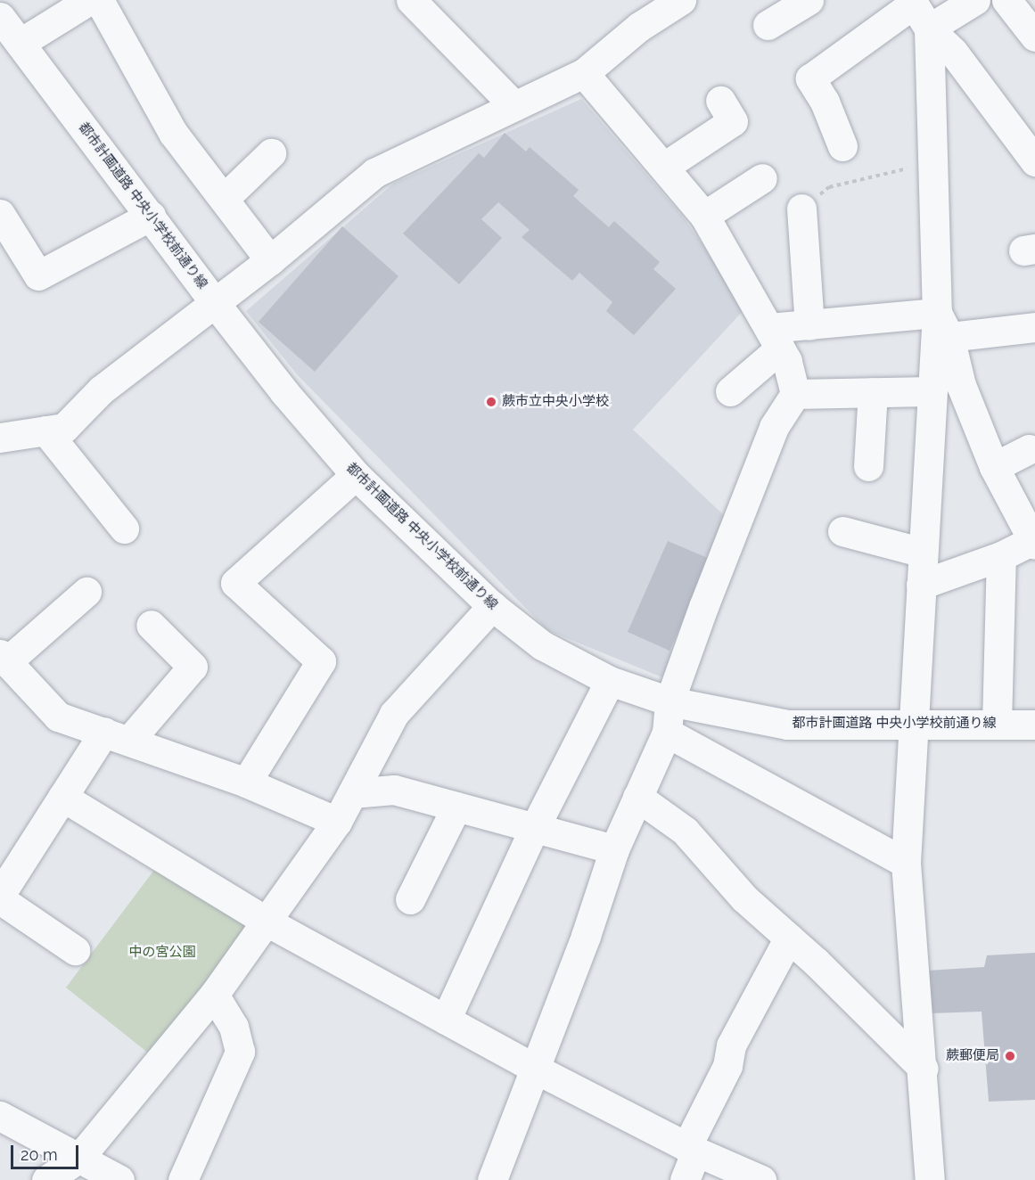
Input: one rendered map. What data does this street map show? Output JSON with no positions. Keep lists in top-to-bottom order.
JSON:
{
  "streets": {
    "street": ["都市計画道路 中央小学校前通り線"]
  },
  "parks": ["中の宮公園"],
  "places": ["蕨市立中央小学校", "蕨郵便局"],
  "scale_bar": "20 m"
}
